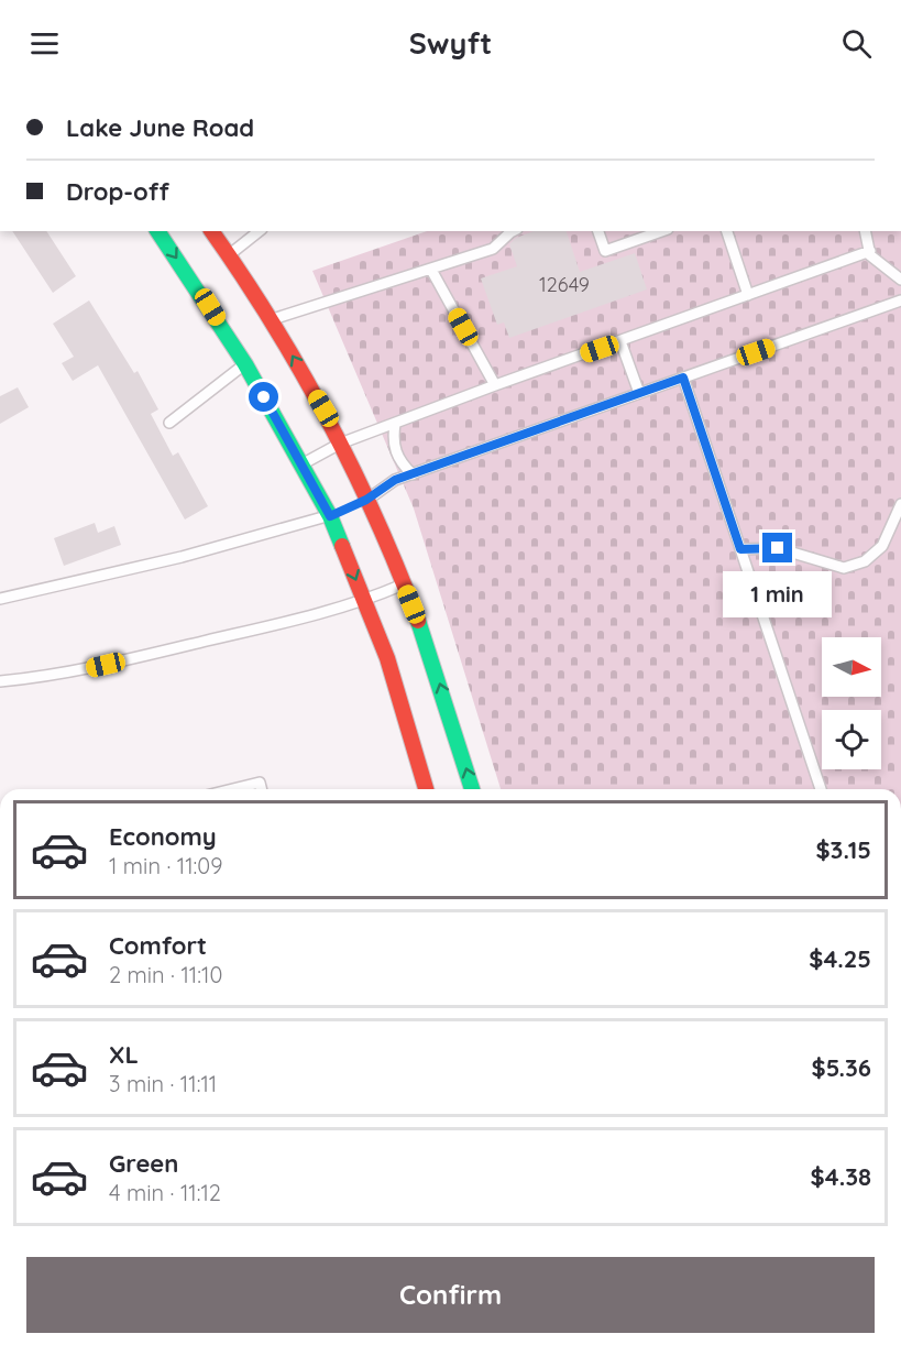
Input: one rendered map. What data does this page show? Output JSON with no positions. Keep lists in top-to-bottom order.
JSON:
{
  "house_numbers": ["12649"],
  "north": "right",
  "page": {
    "header": "Swyft",
    "banner": ["Lake June Road", "Drop-off"],
    "bubble": "1 min",
    "list": [
      {
        "name": "Economy",
        "note": "1 min · 11:09",
        "value": "$3.15"
      },
      {
        "name": "Comfort",
        "note": "2 min · 11:10",
        "value": "$4.25"
      },
      {
        "name": "XL",
        "note": "3 min · 11:11",
        "value": "$5.36"
      },
      {
        "name": "Green",
        "note": "4 min · 11:12",
        "value": "$4.38"
      }
    ],
    "buttons": "Confirm"
  }
}
